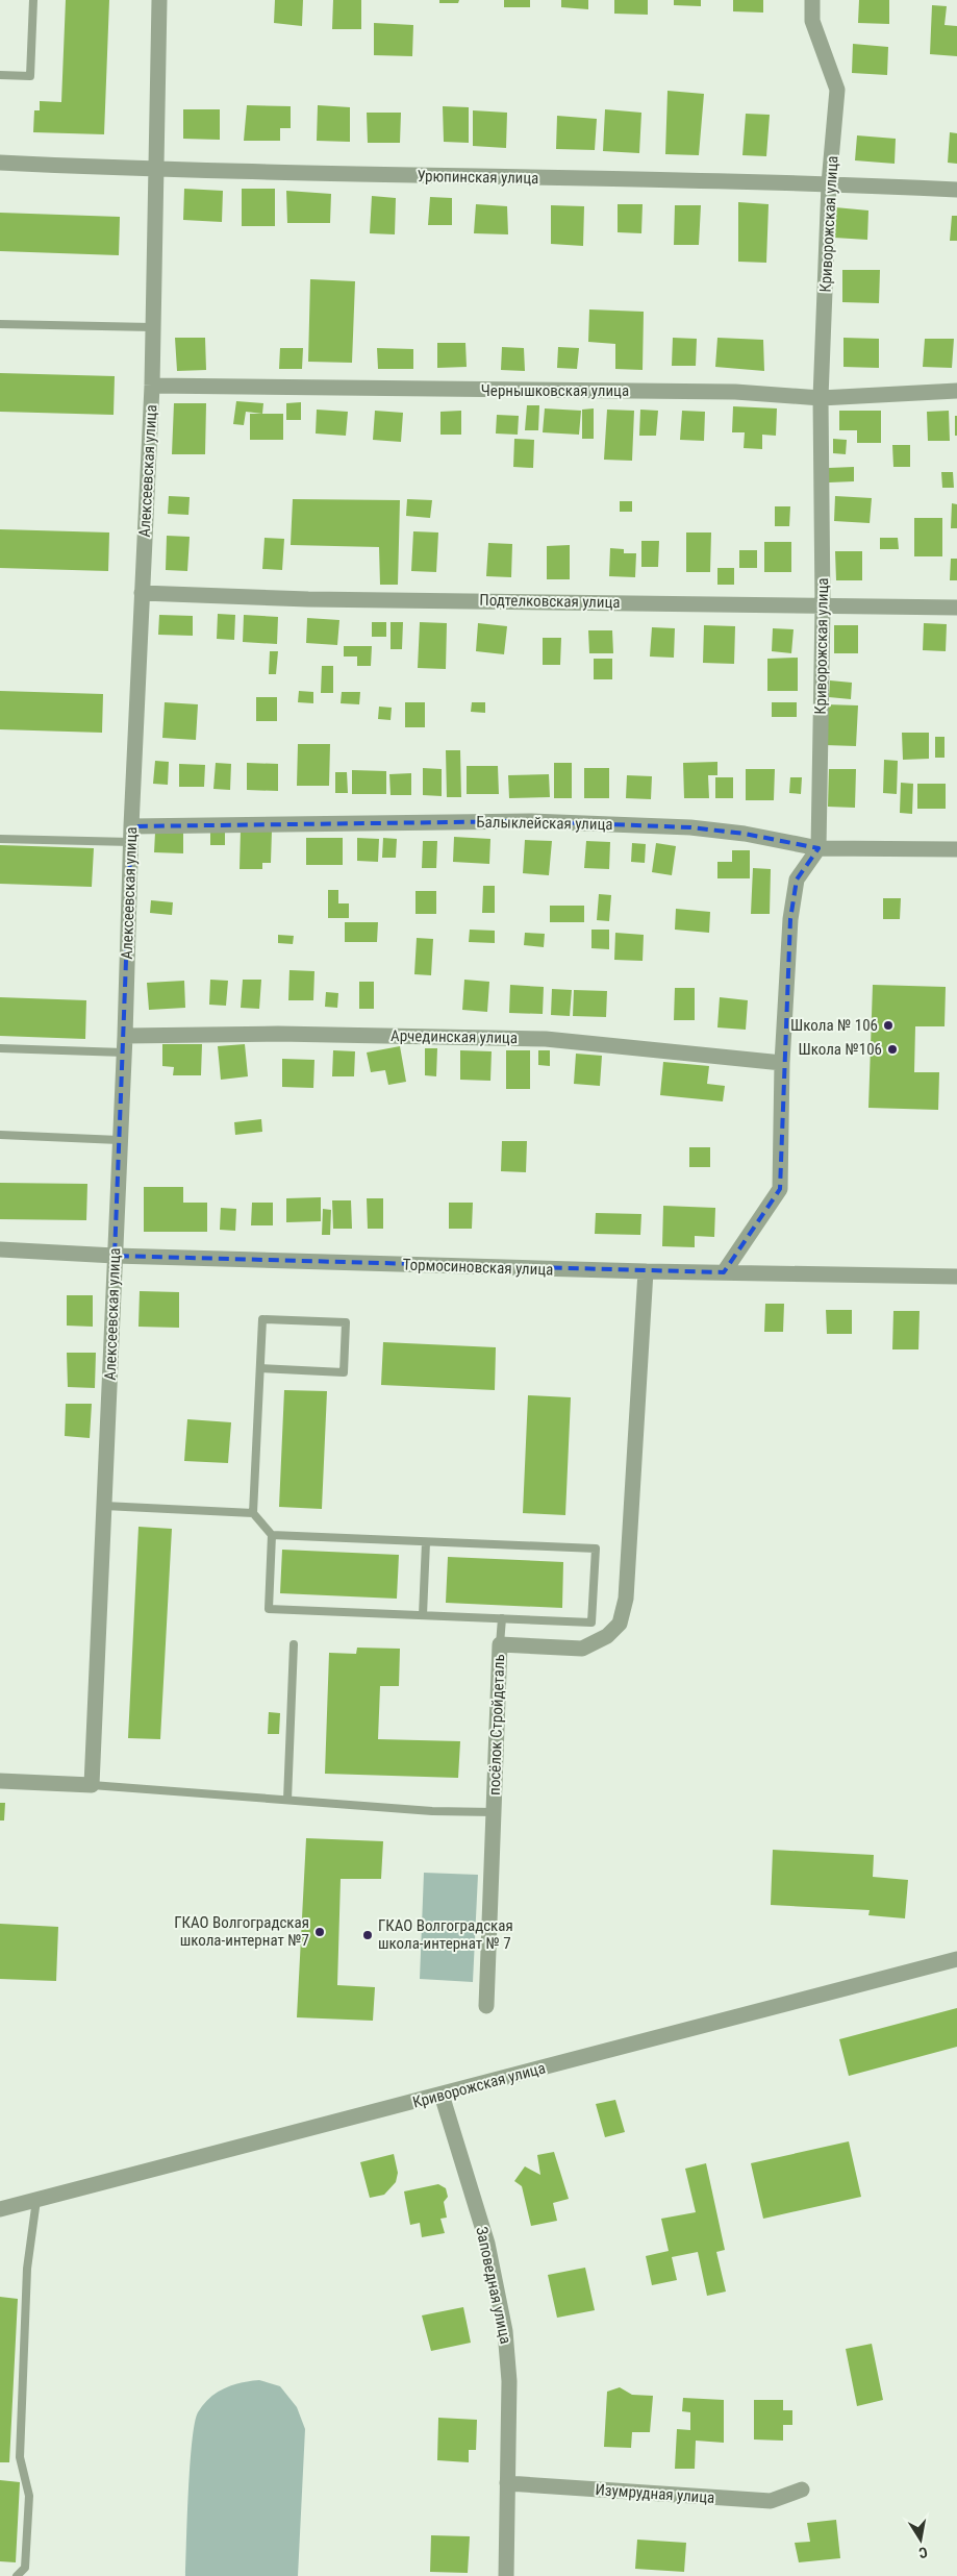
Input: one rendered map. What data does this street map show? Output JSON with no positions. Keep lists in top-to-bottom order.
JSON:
{
  "streets": {
    "street": [
      "Урюпинская улица",
      "Криворожская улица",
      "Чернышковская улица",
      "Алексеевская улица",
      "Подтелковская улица",
      "Балыклейская улица",
      "Арчединская улица",
      "Тормосиновская улица",
      "посёлок Стройдеталь",
      "Заповедная улица",
      "Изумрудная улица"
    ]
  },
  "crossings": [
    ["Урюпинская улица", "Криворожская улица"],
    ["Урюпинская улица", "Алексеевская улица"],
    ["Криворожская улица", "Чернышковская улица"],
    ["Криворожская улица", "Подтелковская улица"],
    ["Криворожская улица", "Балыклейская улица"],
    ["Криворожская улица", "Заповедная улица"],
    ["Чернышковская улица", "Алексеевская улица"],
    ["Алексеевская улица", "Подтелковская улица"],
    ["Алексеевская улица", "Балыклейская улица"],
    ["Алексеевская улица", "Арчединская улица"],
    ["Алексеевская улица", "Тормосиновская улица"],
    ["Тормосиновская улица", "посёлок Стройдеталь"],
    ["Заповедная улица", "Изумрудная улица"]
  ],
  "places": [
    "Школа № 106",
    "Школа №106",
    "ГКАО Волгоградская школа-интернат №7",
    "ГКАО Волгоградская школа-интернат № 7"
  ],
  "north": "bottom"
}
